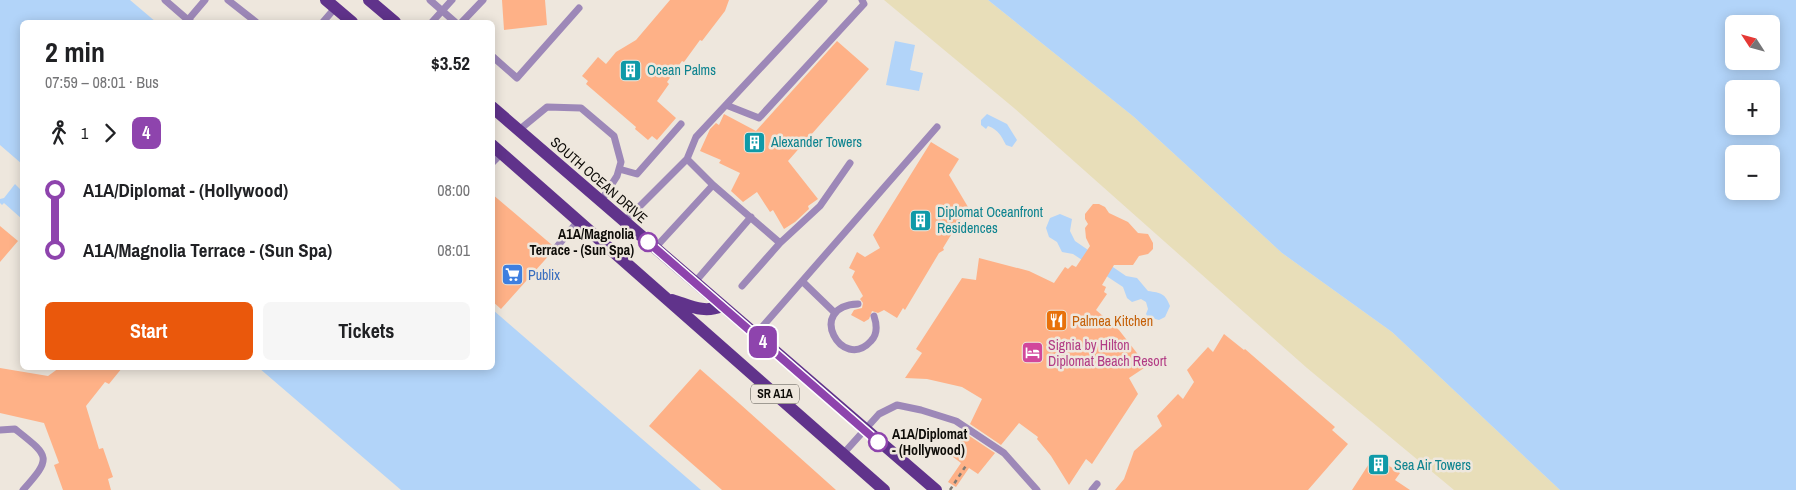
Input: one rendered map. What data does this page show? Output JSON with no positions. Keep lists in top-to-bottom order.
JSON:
{
  "streets": {
    "main road": ["SOUTH OCEAN DRIVE", "SR A1A"]
  },
  "places": {
    "building": [
      "Ocean Palms",
      "Alexander Towers",
      "Diplomat Oceanfront Residences",
      "Sea Air Towers"
    ],
    "other": ["A1A/Magnolia Terrace - (Sun Spa)", "A1A/Diplomat - (Hollywood)"],
    "supermarket": ["Publix"],
    "restaurant": ["Palmea Kitchen"],
    "hotel": ["Signia by Hilton Diplomat Beach Resort"]
  },
  "lines": ["bus line 4"],
  "north": "top left",
  "page": {
    "on_map": "4",
    "map_buttons": ["+", "−"],
    "heading": ["2 min", "07:59 – 08:01 · Bus", "$3.52"],
    "legs": ["1", "4"],
    "list": [
      {
        "name": "A1A/Diplomat - (Hollywood)",
        "value": "08:00"
      },
      {
        "name": "A1A/Magnolia Terrace - (Sun Spa)",
        "value": "08:01"
      }
    ],
    "buttons": ["Start", "Tickets"]
  }
}
